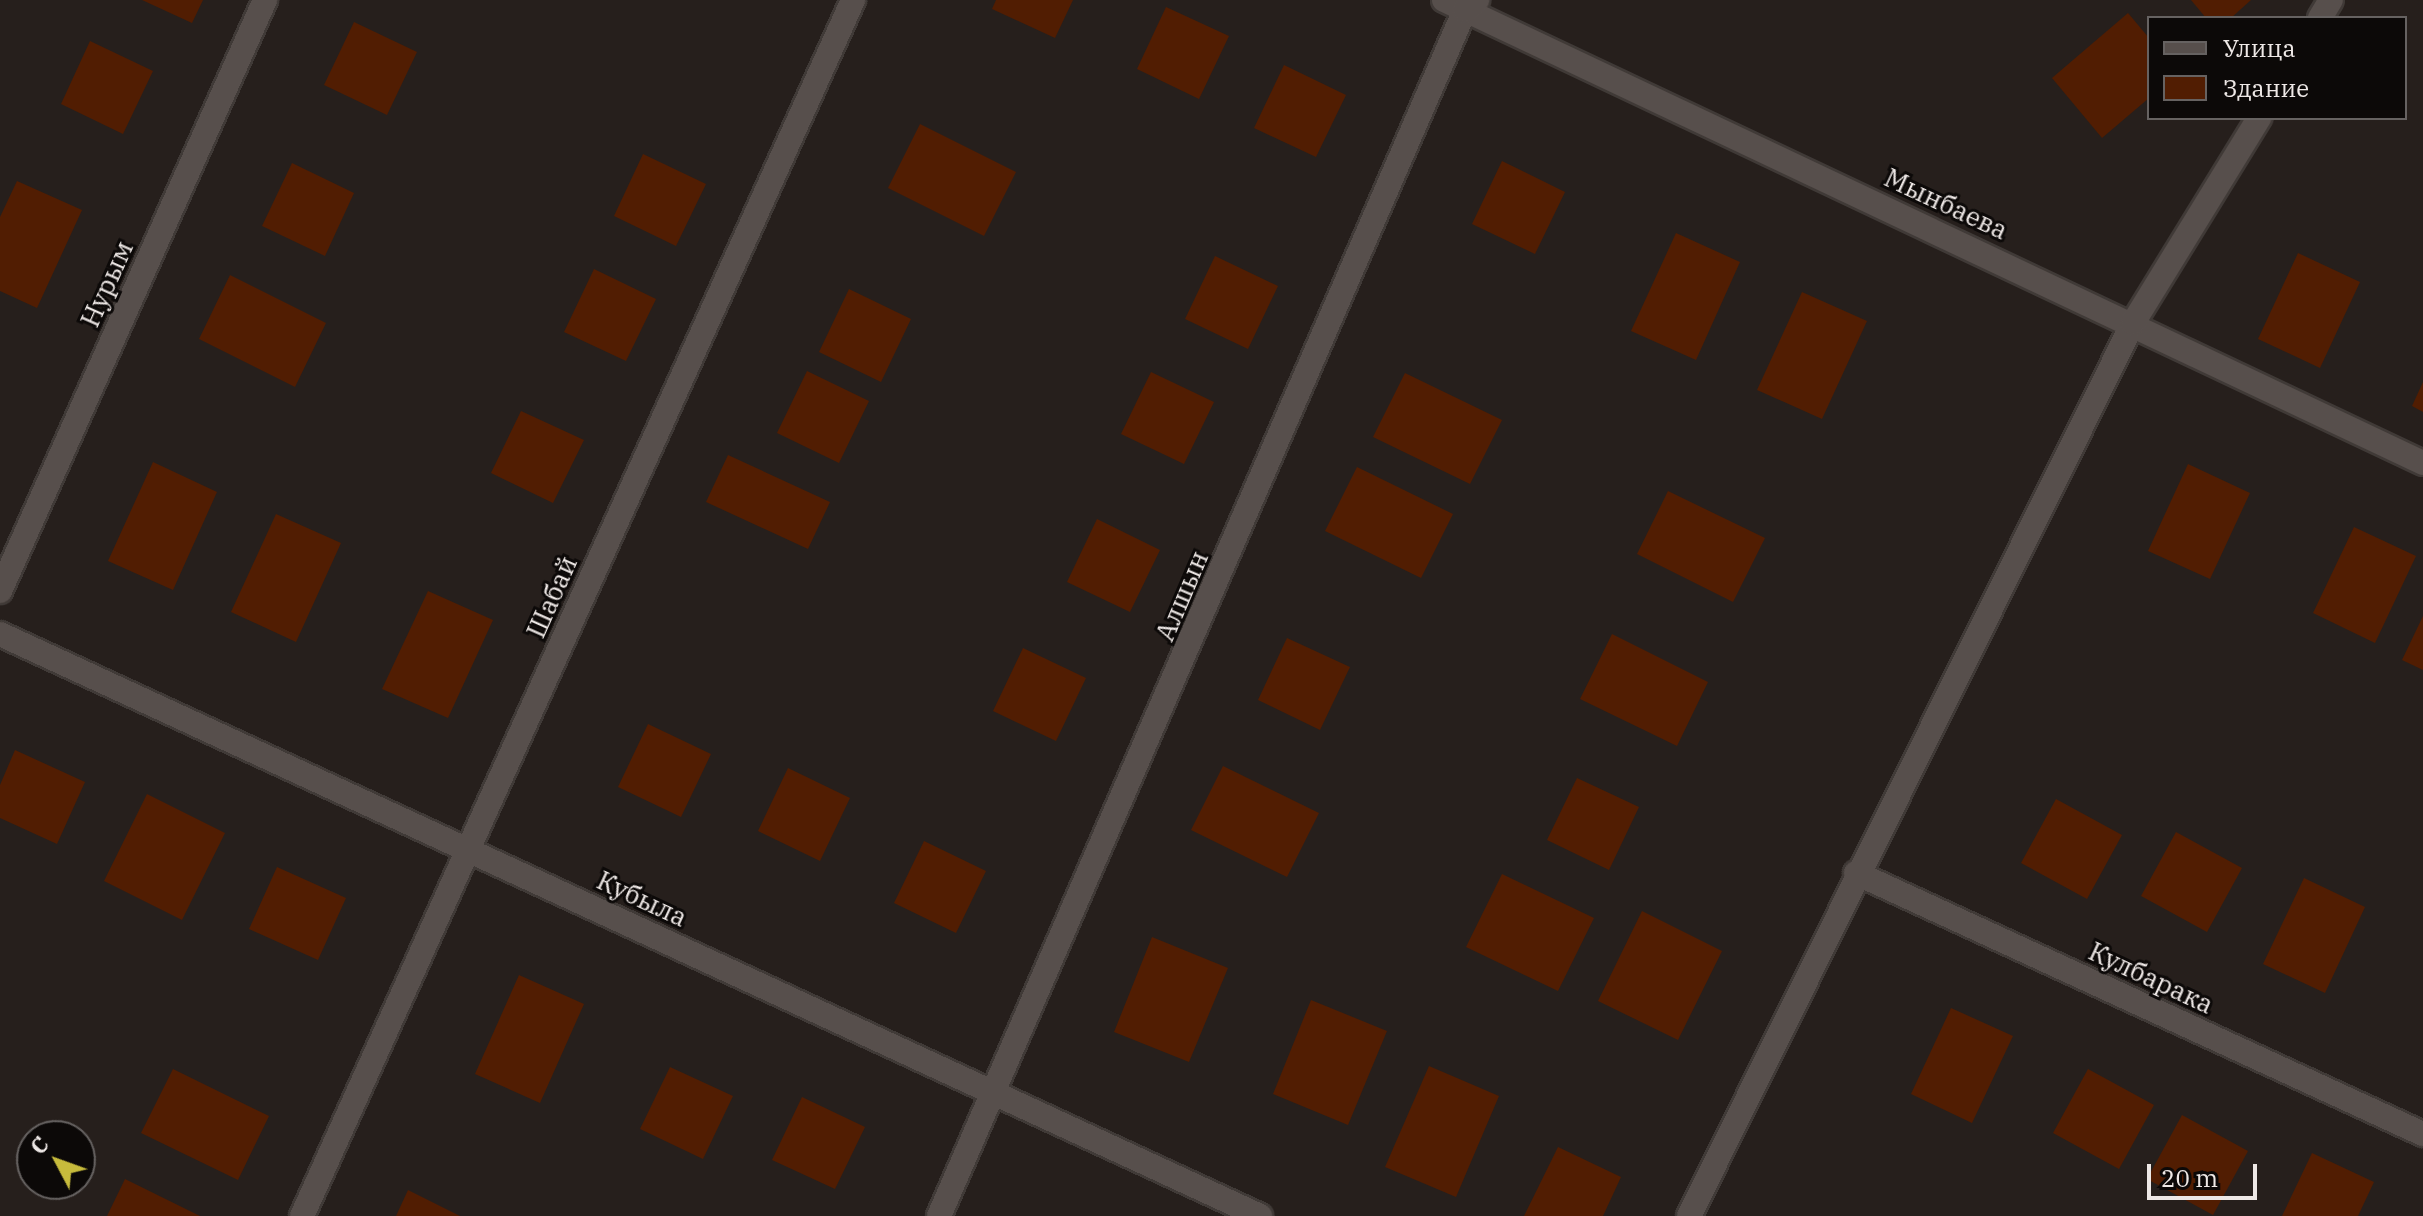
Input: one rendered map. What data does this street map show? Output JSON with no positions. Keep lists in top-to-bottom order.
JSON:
{
  "streets": {
    "street": [
      "Мынбаева",
      "Нурым",
      "Алшын",
      "Шабай",
      "Кубыла",
      "Кулбарака"
    ]
  },
  "crossings": [
    ["Мынбаева", "Алшын"],
    ["Алшын", "Кубыла"],
    ["Шабай", "Кубыла"]
  ],
  "legend": ["Улица", "Здание"],
  "scale_bar": "20 m",
  "north": "top left"
}
